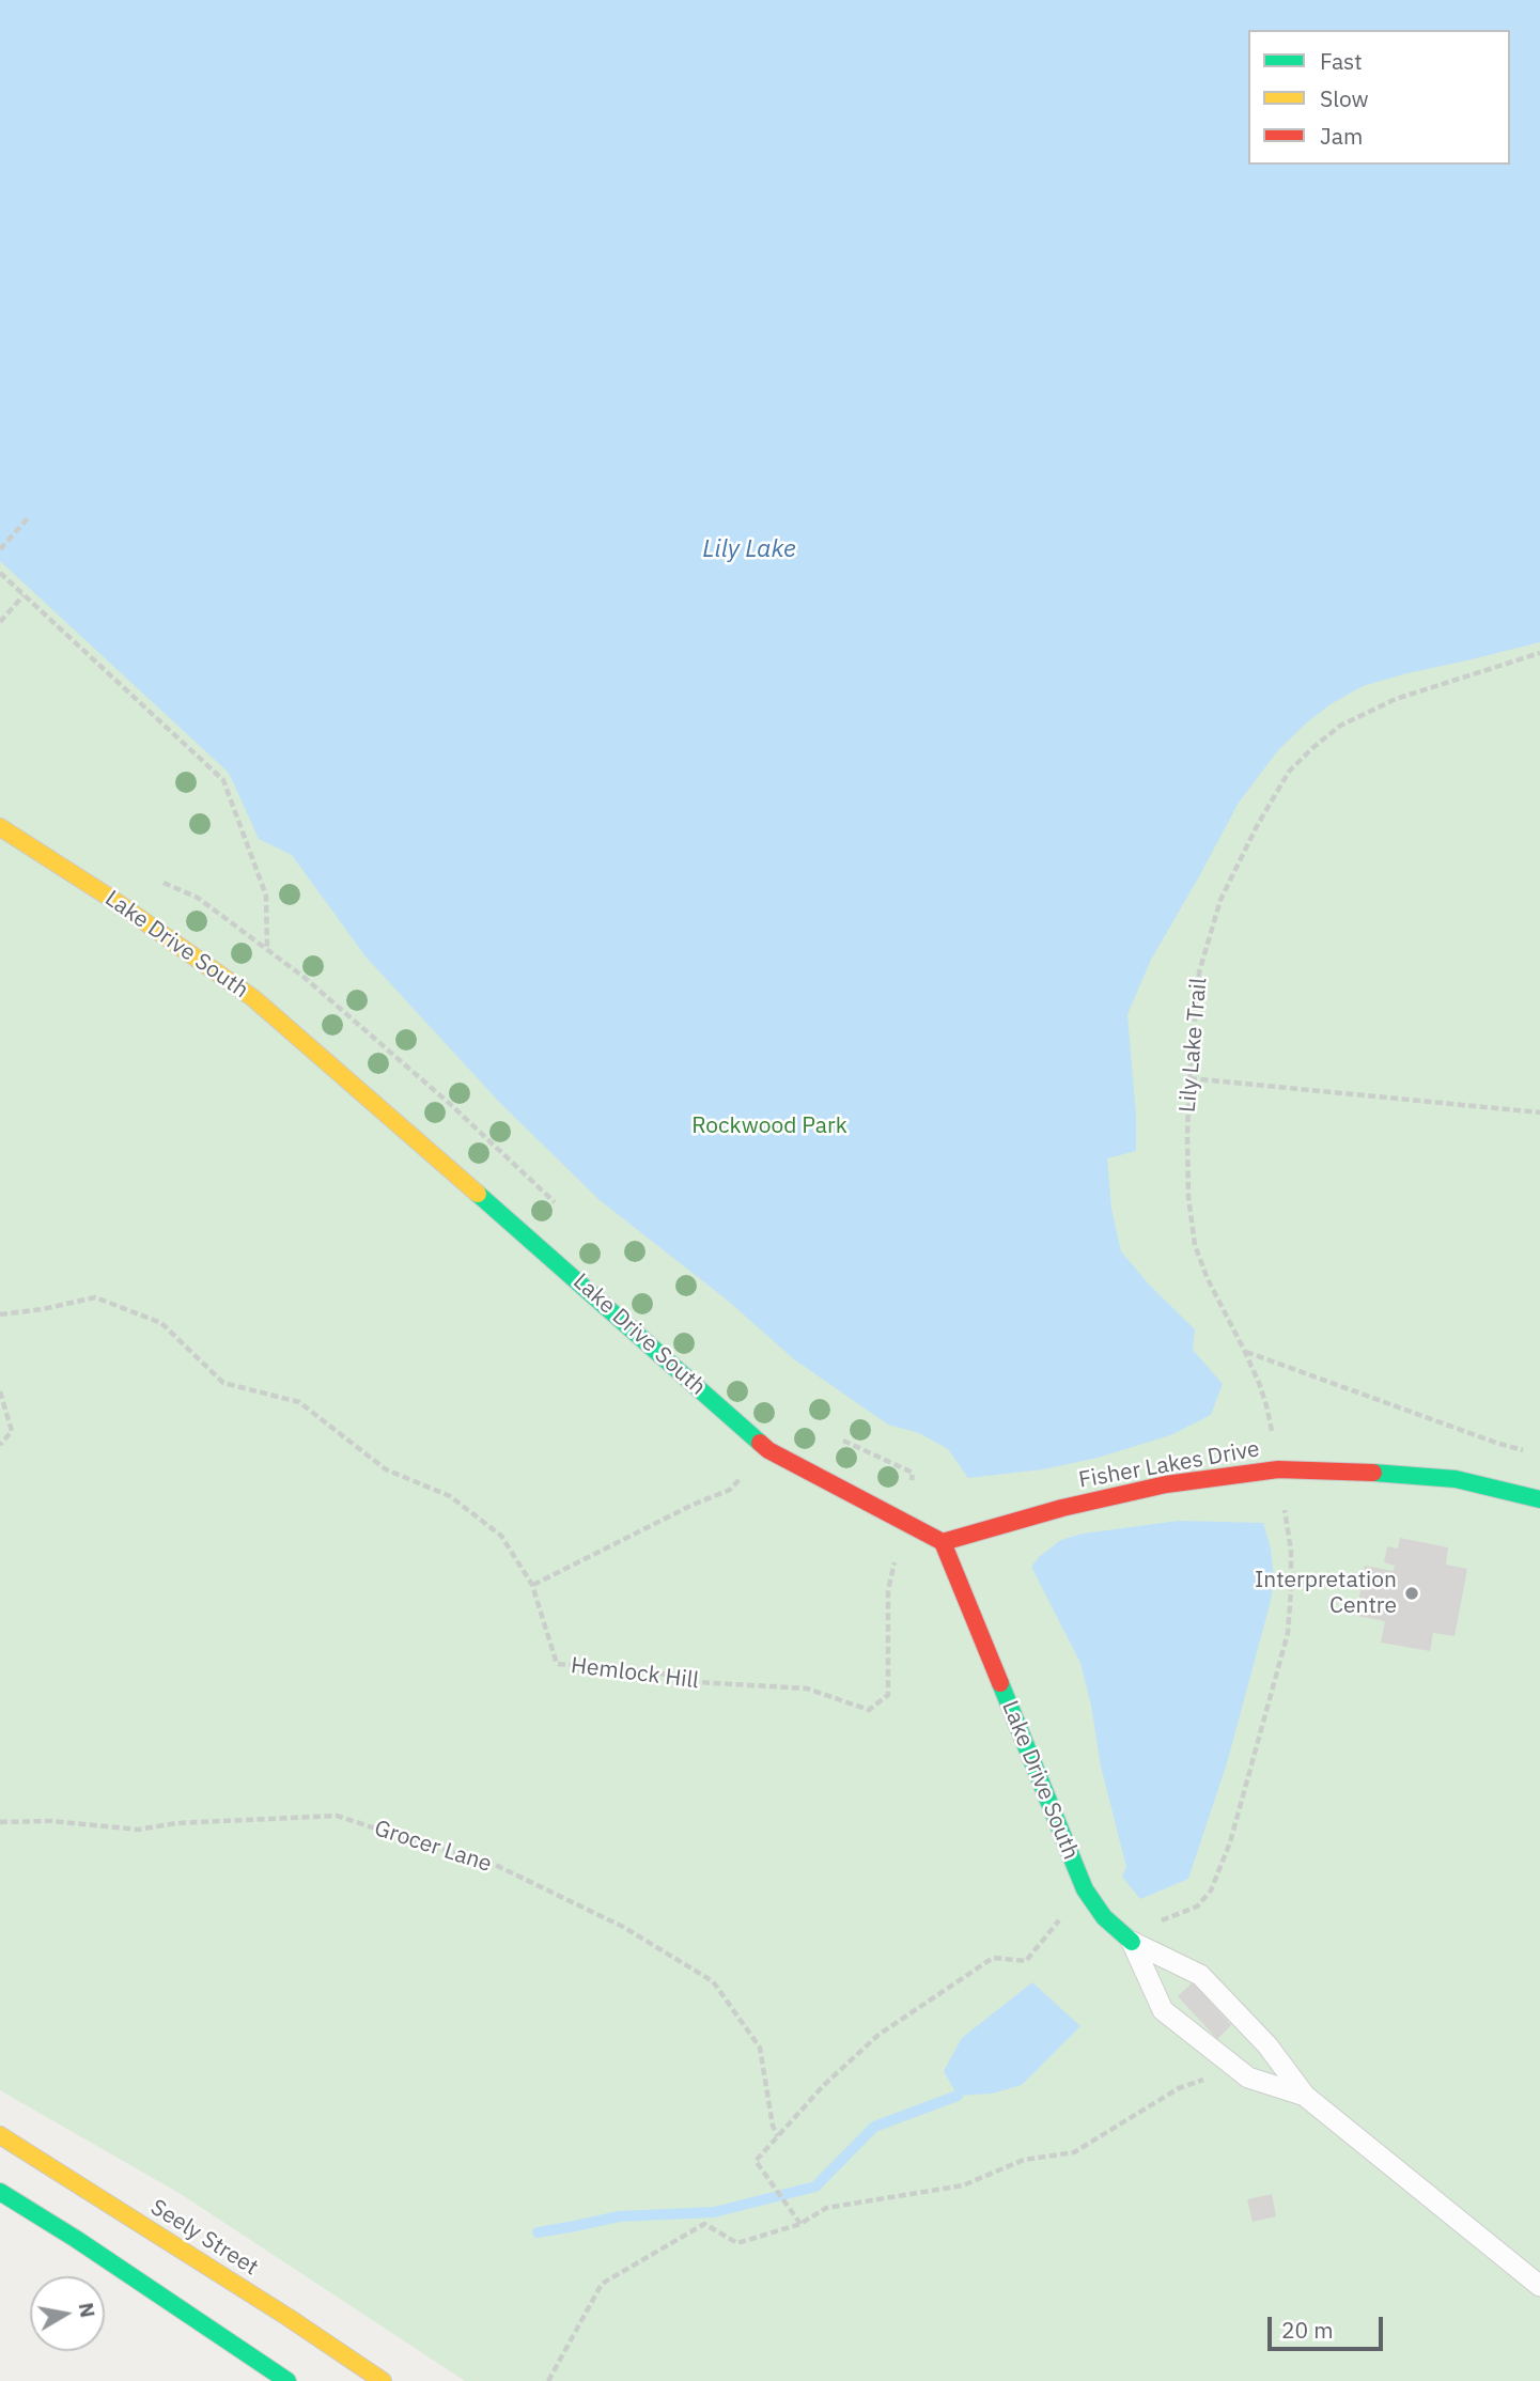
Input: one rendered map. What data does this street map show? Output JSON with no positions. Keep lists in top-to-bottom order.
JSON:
{
  "streets": {
    "street": ["Lake Drive South", "Fisher Lakes Drive", "Seely Street"],
    "path": ["Lily Lake Trail", "Hemlock Hill", "Grocer Lane"]
  },
  "crossings": [
    ["Lake Drive South", "Lily Lake Trail"],
    ["Lake Drive South", "Fisher Lakes Drive"],
    ["Lake Drive South", "Hemlock Hill"],
    ["Lily Lake Trail", "Fisher Lakes Drive"]
  ],
  "water": ["Lily Lake"],
  "parks": ["Rockwood Park"],
  "places": ["Interpretation Centre"],
  "legend": ["Fast", "Slow", "Jam"],
  "scale_bar": "20 m",
  "north": "right"
}
